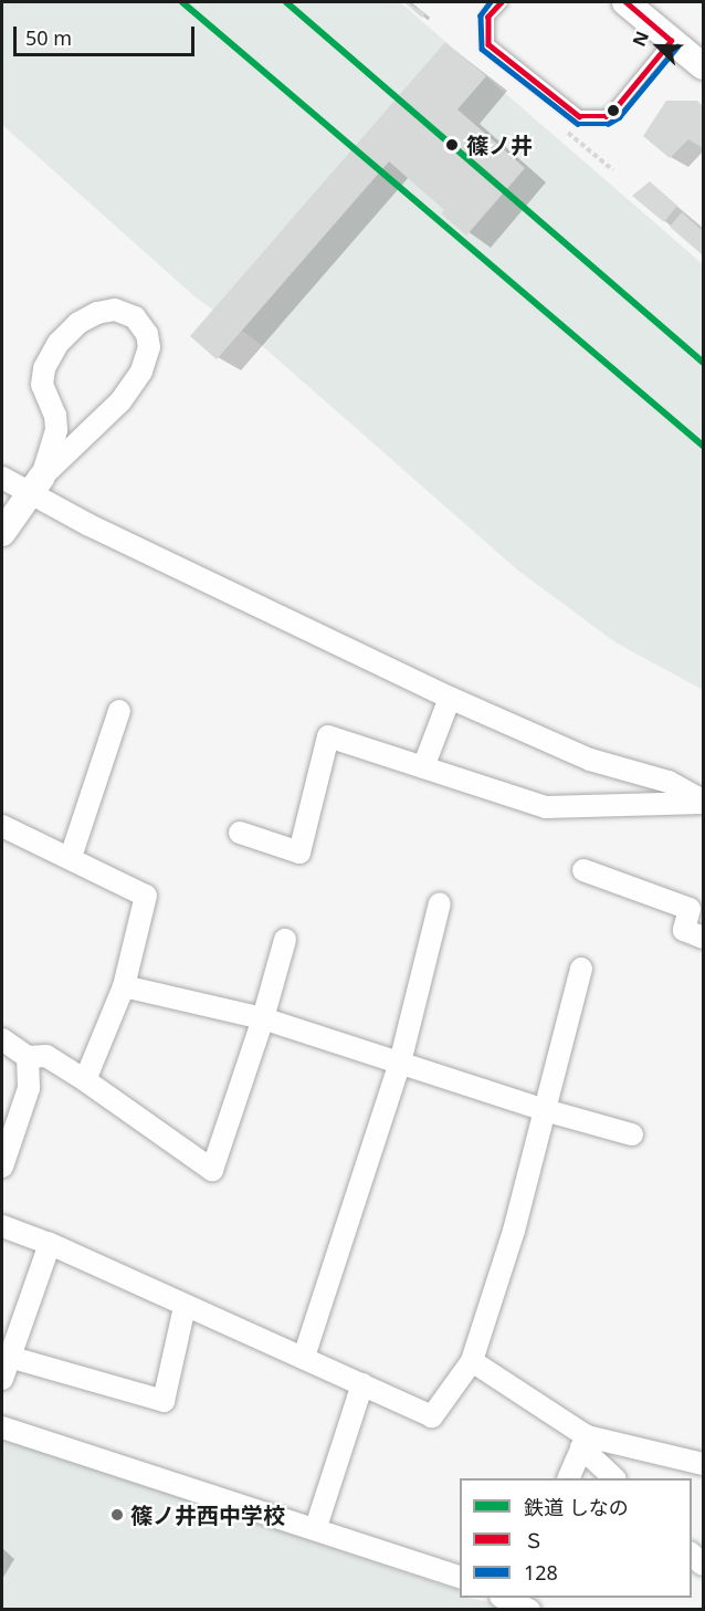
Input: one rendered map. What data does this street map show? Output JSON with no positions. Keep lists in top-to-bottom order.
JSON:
{
  "places": ["篠ノ井", "篠ノ井西中学校"],
  "lines": ["rail line しなの", "transit line Ｓ", "transit line 128"],
  "legend": ["鉄道 しなの", "Ｓ", "128"],
  "scale_bar": "50 m",
  "north": "top left"
}
